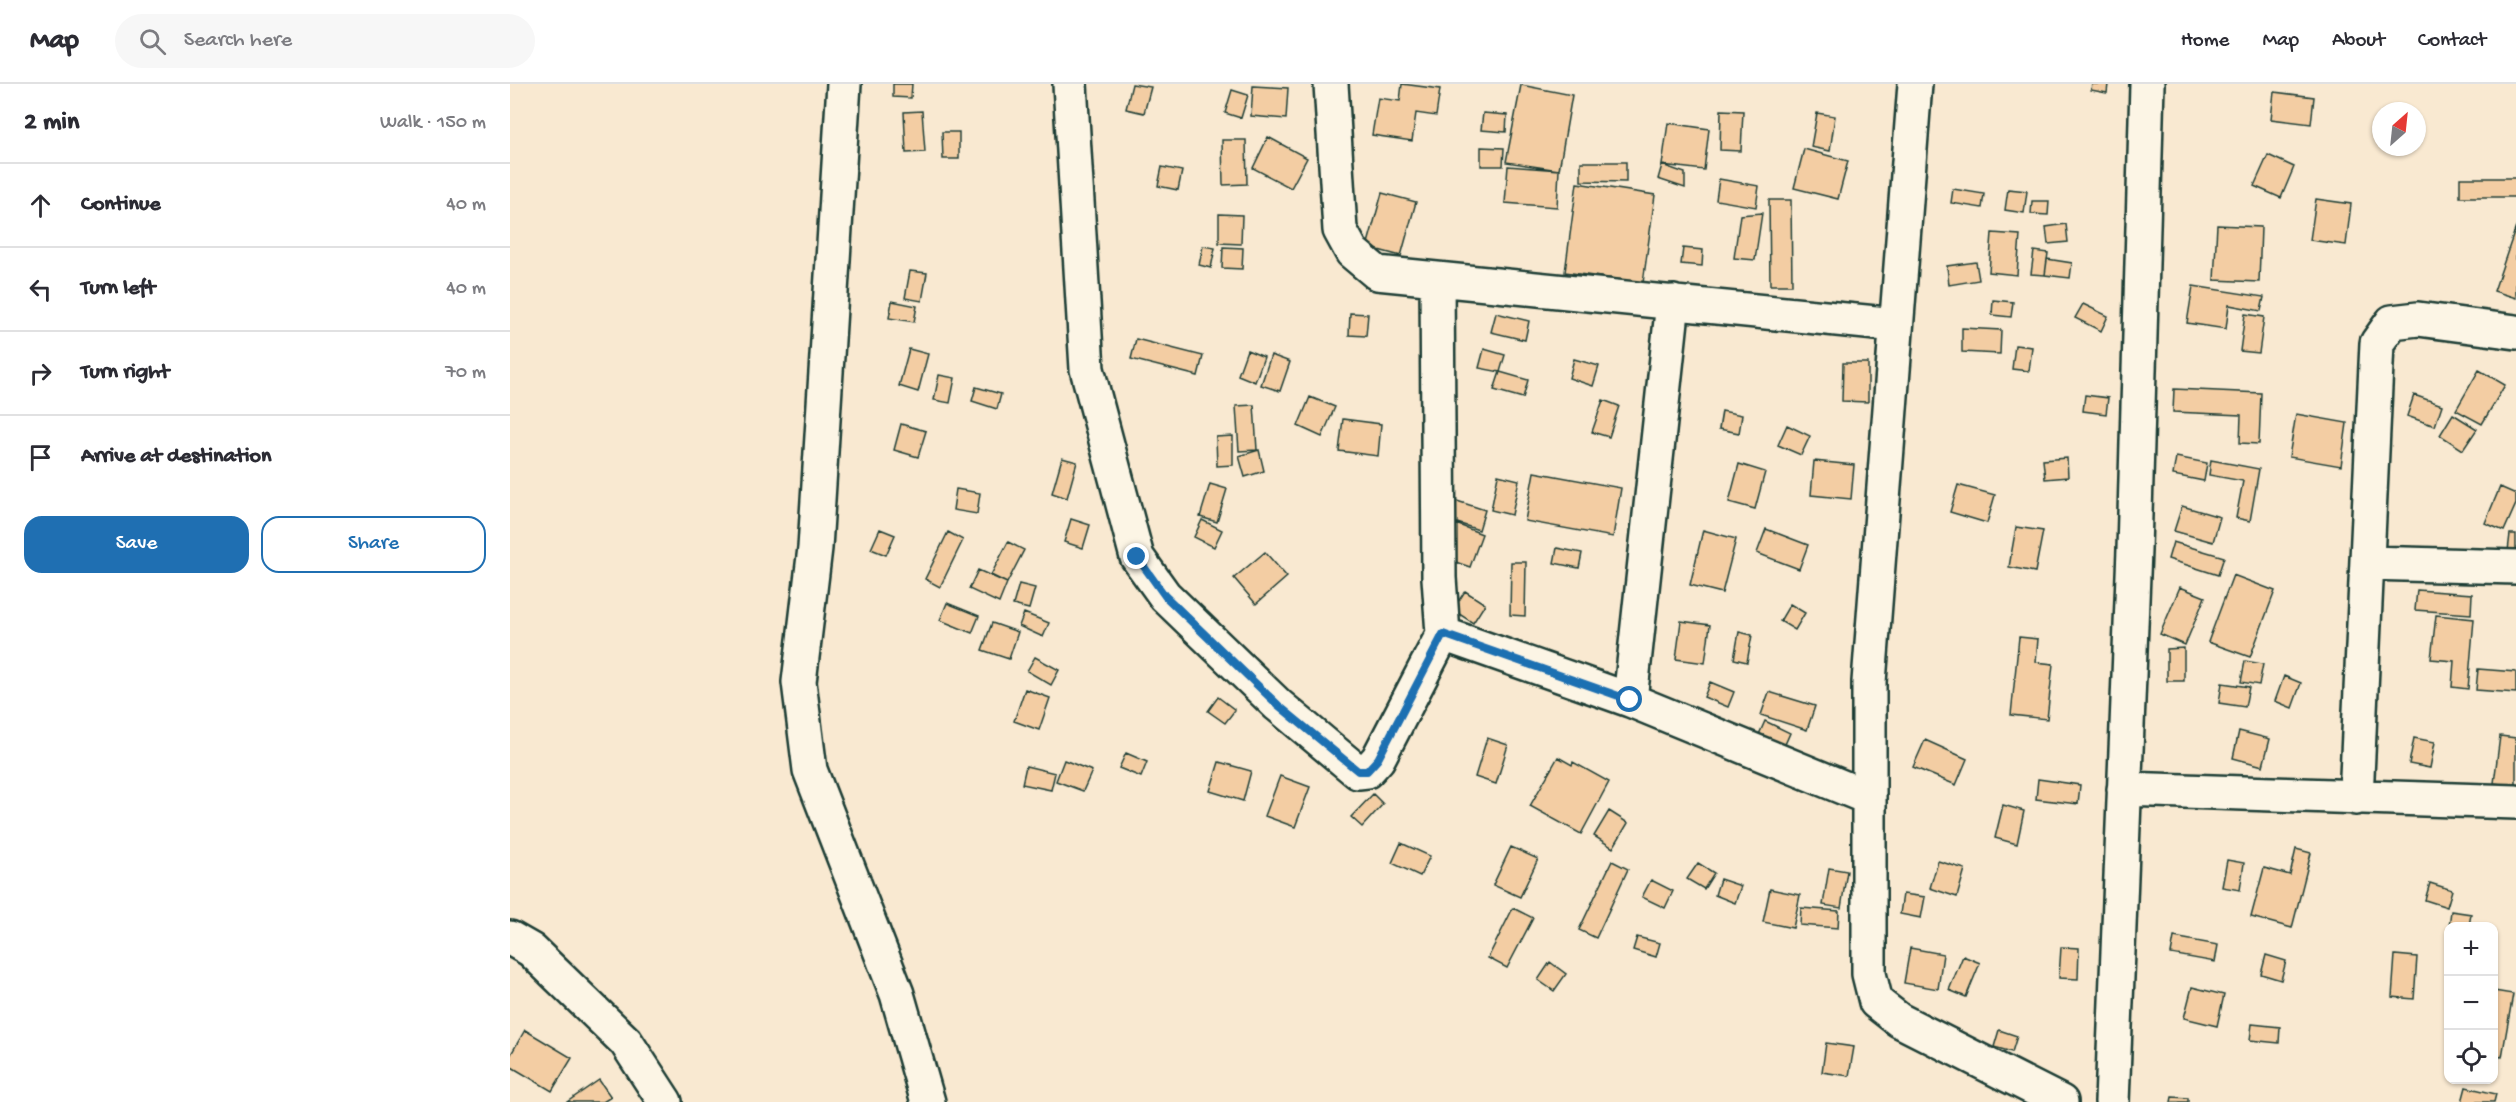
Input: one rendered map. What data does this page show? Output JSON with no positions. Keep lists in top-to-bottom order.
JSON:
{
  "north": "top right",
  "page": {
    "header": "Map",
    "search": "Search here",
    "nav": [
      "Home",
      "Map",
      "About",
      "Contact"
    ],
    "heading": ["2 min", "Walk · 150 m"],
    "list": [
      ["Continue", "40 m"],
      ["Turn left", "40 m"],
      ["Turn right", "70 m"],
      "Arrive at destination"
    ],
    "buttons": ["Save", "Share"],
    "map_buttons": ["+", "−"]
  }
}
